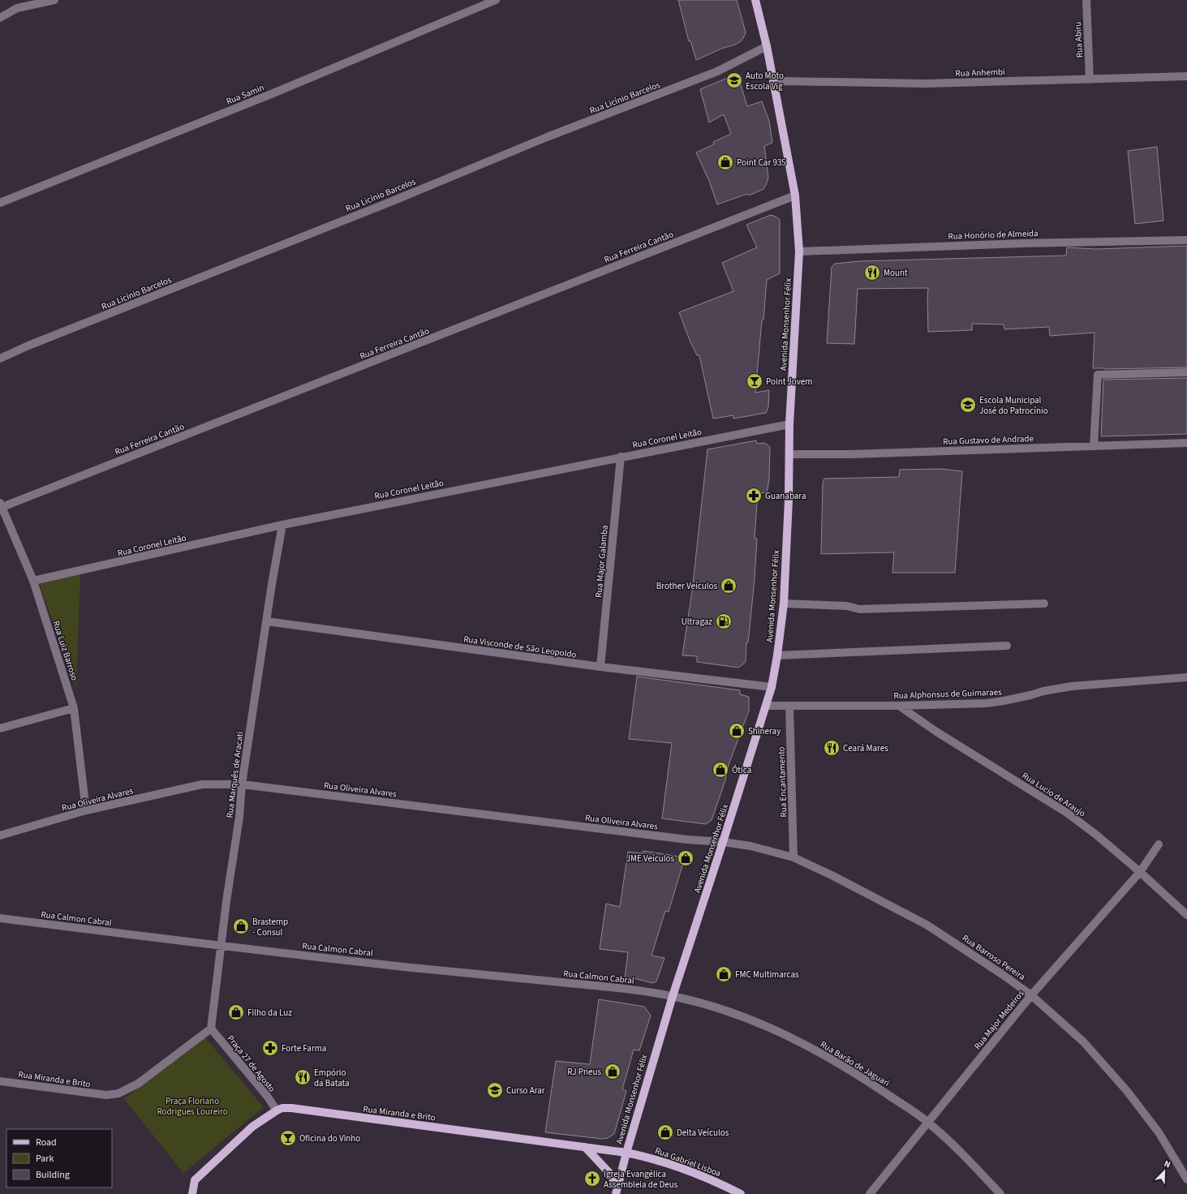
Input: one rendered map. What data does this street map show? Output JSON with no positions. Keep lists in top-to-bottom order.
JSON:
{
  "streets": {
    "main road": ["Avenida Monsenhor Félix", "Rua Miranda e Brito", "Rua Gabriel Lisboa"],
    "street": [
      "Rua Abiru",
      "Rua Anhembi",
      "Rua Samin",
      "Rua Licínio Barcelos",
      "Rua Honório de Almeida",
      "Rua Ferreira Cantão",
      "Rua Coronel Leitão",
      "Rua Gustavo de Andrade",
      "Rua Major Galamba",
      "Rua Visconde de São Leopoldo",
      "Rua Luiz Barroso",
      "Rua Alphonsus de Guimaraes",
      "Rua Marquês de Aracati",
      "Rua Encantamento",
      "Rua Oliveira Alvares",
      "Rua Lucio de Araujo",
      "Rua Calmon Cabral",
      "Rua Barroso Pereira",
      "Rua Major Medeiros",
      "Praça 27 de Agosto",
      "Rua Barão de Jaguari"
    ]
  },
  "crossings": [
    ["Rua Abiru", "Rua Anhembi"],
    ["Rua Anhembi", "Avenida Monsenhor Félix"],
    ["Rua Licínio Barcelos", "Avenida Monsenhor Félix"],
    ["Rua Honório de Almeida", "Avenida Monsenhor Félix"],
    ["Rua Ferreira Cantão", "Avenida Monsenhor Félix"],
    ["Rua Ferreira Cantão", "Rua Luiz Barroso"],
    ["Avenida Monsenhor Félix", "Rua Coronel Leitão"],
    ["Avenida Monsenhor Félix", "Rua Gustavo de Andrade"],
    ["Avenida Monsenhor Félix", "Rua Visconde de São Leopoldo"],
    ["Avenida Monsenhor Félix", "Rua Alphonsus de Guimaraes"],
    ["Avenida Monsenhor Félix", "Rua Oliveira Alvares"],
    ["Avenida Monsenhor Félix", "Rua Calmon Cabral"],
    ["Avenida Monsenhor Félix", "Rua Barroso Pereira"],
    ["Avenida Monsenhor Félix", "Rua Barão de Jaguari"],
    ["Avenida Monsenhor Félix", "Rua Miranda e Brito"],
    ["Avenida Monsenhor Félix", "Rua Gabriel Lisboa"],
    ["Rua Coronel Leitão", "Rua Major Galamba"],
    ["Rua Coronel Leitão", "Rua Luiz Barroso"],
    ["Rua Coronel Leitão", "Rua Marquês de Aracati"],
    ["Rua Major Galamba", "Rua Visconde de São Leopoldo"],
    ["Rua Visconde de São Leopoldo", "Rua Marquês de Aracati"],
    ["Rua Luiz Barroso", "Rua Oliveira Alvares"],
    ["Rua Alphonsus de Guimaraes", "Rua Encantamento"],
    ["Rua Alphonsus de Guimaraes", "Rua Lucio de Araujo"],
    ["Rua Marquês de Aracati", "Rua Oliveira Alvares"],
    ["Rua Marquês de Aracati", "Rua Calmon Cabral"],
    ["Rua Marquês de Aracati", "Praça 27 de Agosto"],
    ["Rua Marquês de Aracati", "Rua Miranda e Brito"],
    ["Rua Encantamento", "Rua Barroso Pereira"],
    ["Rua Oliveira Alvares", "Rua Barroso Pereira"],
    ["Rua Lucio de Araujo", "Rua Major Medeiros"],
    ["Rua Calmon Cabral", "Rua Barão de Jaguari"],
    ["Rua Barroso Pereira", "Rua Major Medeiros"],
    ["Rua Major Medeiros", "Rua Barão de Jaguari"],
    ["Praça 27 de Agosto", "Rua Miranda e Brito"],
    ["Rua Miranda e Brito", "Rua Gabriel Lisboa"]
  ],
  "parks": ["Praça Floriano Rodrigues Loureiro"],
  "places": {
    "school or university": ["Auto Moto Escola Vig", "Escola Municipal José do Patrocínio", "Curso Arar"],
    "shop": [
      "Point Car 935",
      "Brother Veículos",
      "Shineray",
      "Ótica",
      "JME Veículos",
      "Brastemp - Consul",
      "FMC Multimarcas",
      "Filho da Luz",
      "RJ Pneus",
      "Delta Veículos"
    ],
    "restaurant": ["Mount", "Ceará Mares", "Empório da Batata"],
    "bar": ["Point Jovem", "Oficina do Vinho"],
    "pharmacy": ["Guanabara", "Forte Farma"],
    "fuel station": ["Ultragaz"],
    "church": ["Igreja Evangélica Assembleia de Deus"]
  },
  "legend": ["Road", "Park", "Building"],
  "north": "top right"
}
